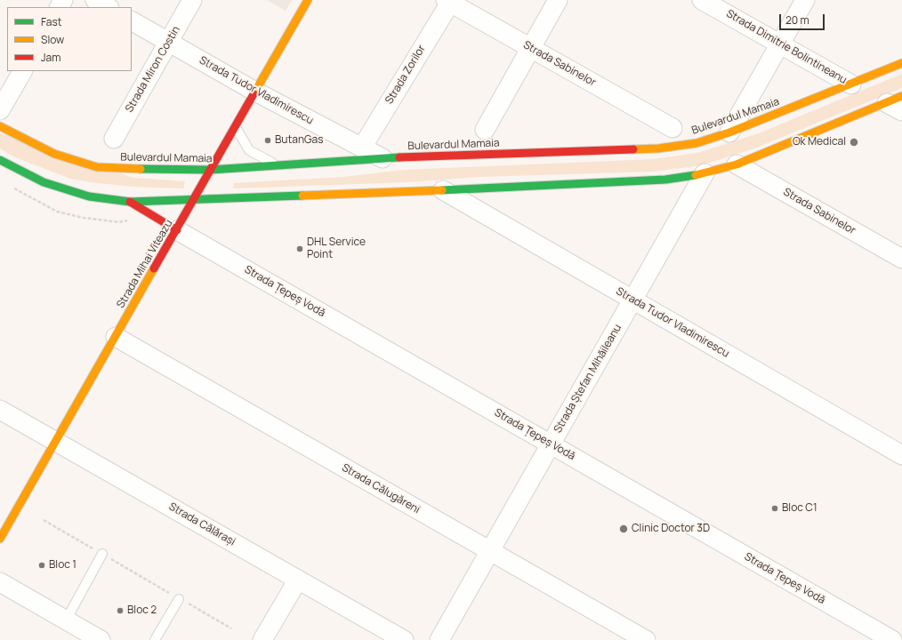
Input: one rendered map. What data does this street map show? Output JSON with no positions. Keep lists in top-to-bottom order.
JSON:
{
  "streets": {
    "main road": ["Bulevardul Mamaia", "Strada Mihai Viteazu"],
    "street": [
      "Strada Dimitrie Bolintineanu",
      "Strada Sabinelor",
      "Strada Miron Costin",
      "Strada Zorilor",
      "Strada Tudor Vladimirescu",
      "Strada Țepeș Vodă",
      "Strada Ștefan Mihăileanu",
      "Strada Călugăreni",
      "Strada Călărași"
    ]
  },
  "crossings": [
    ["Strada Dimitrie Bolintineanu", "Bulevardul Mamaia"],
    ["Strada Sabinelor", "Strada Zorilor"],
    ["Strada Miron Costin", "Strada Tudor Vladimirescu"],
    ["Strada Zorilor", "Strada Tudor Vladimirescu"],
    ["Strada Tudor Vladimirescu", "Bulevardul Mamaia"],
    ["Strada Tudor Vladimirescu", "Strada Mihai Viteazu"],
    ["Strada Tudor Vladimirescu", "Strada Ștefan Mihăileanu"],
    ["Bulevardul Mamaia", "Strada Mihai Viteazu"],
    ["Strada Mihai Viteazu", "Strada Țepeș Vodă"],
    ["Strada Mihai Viteazu", "Strada Călugăreni"],
    ["Strada Mihai Viteazu", "Strada Călărași"],
    ["Strada Țepeș Vodă", "Strada Ștefan Mihăileanu"],
    ["Strada Ștefan Mihăileanu", "Strada Călugăreni"]
  ],
  "places": [
    "ButanGas",
    "Ok Medical",
    "DHL Service Point",
    "Bloc C1",
    "Clinic Doctor 3D",
    "Bloc 1",
    "Bloc 2"
  ],
  "legend": ["Fast", "Slow", "Jam"],
  "scale_bar": "20 m"
}
